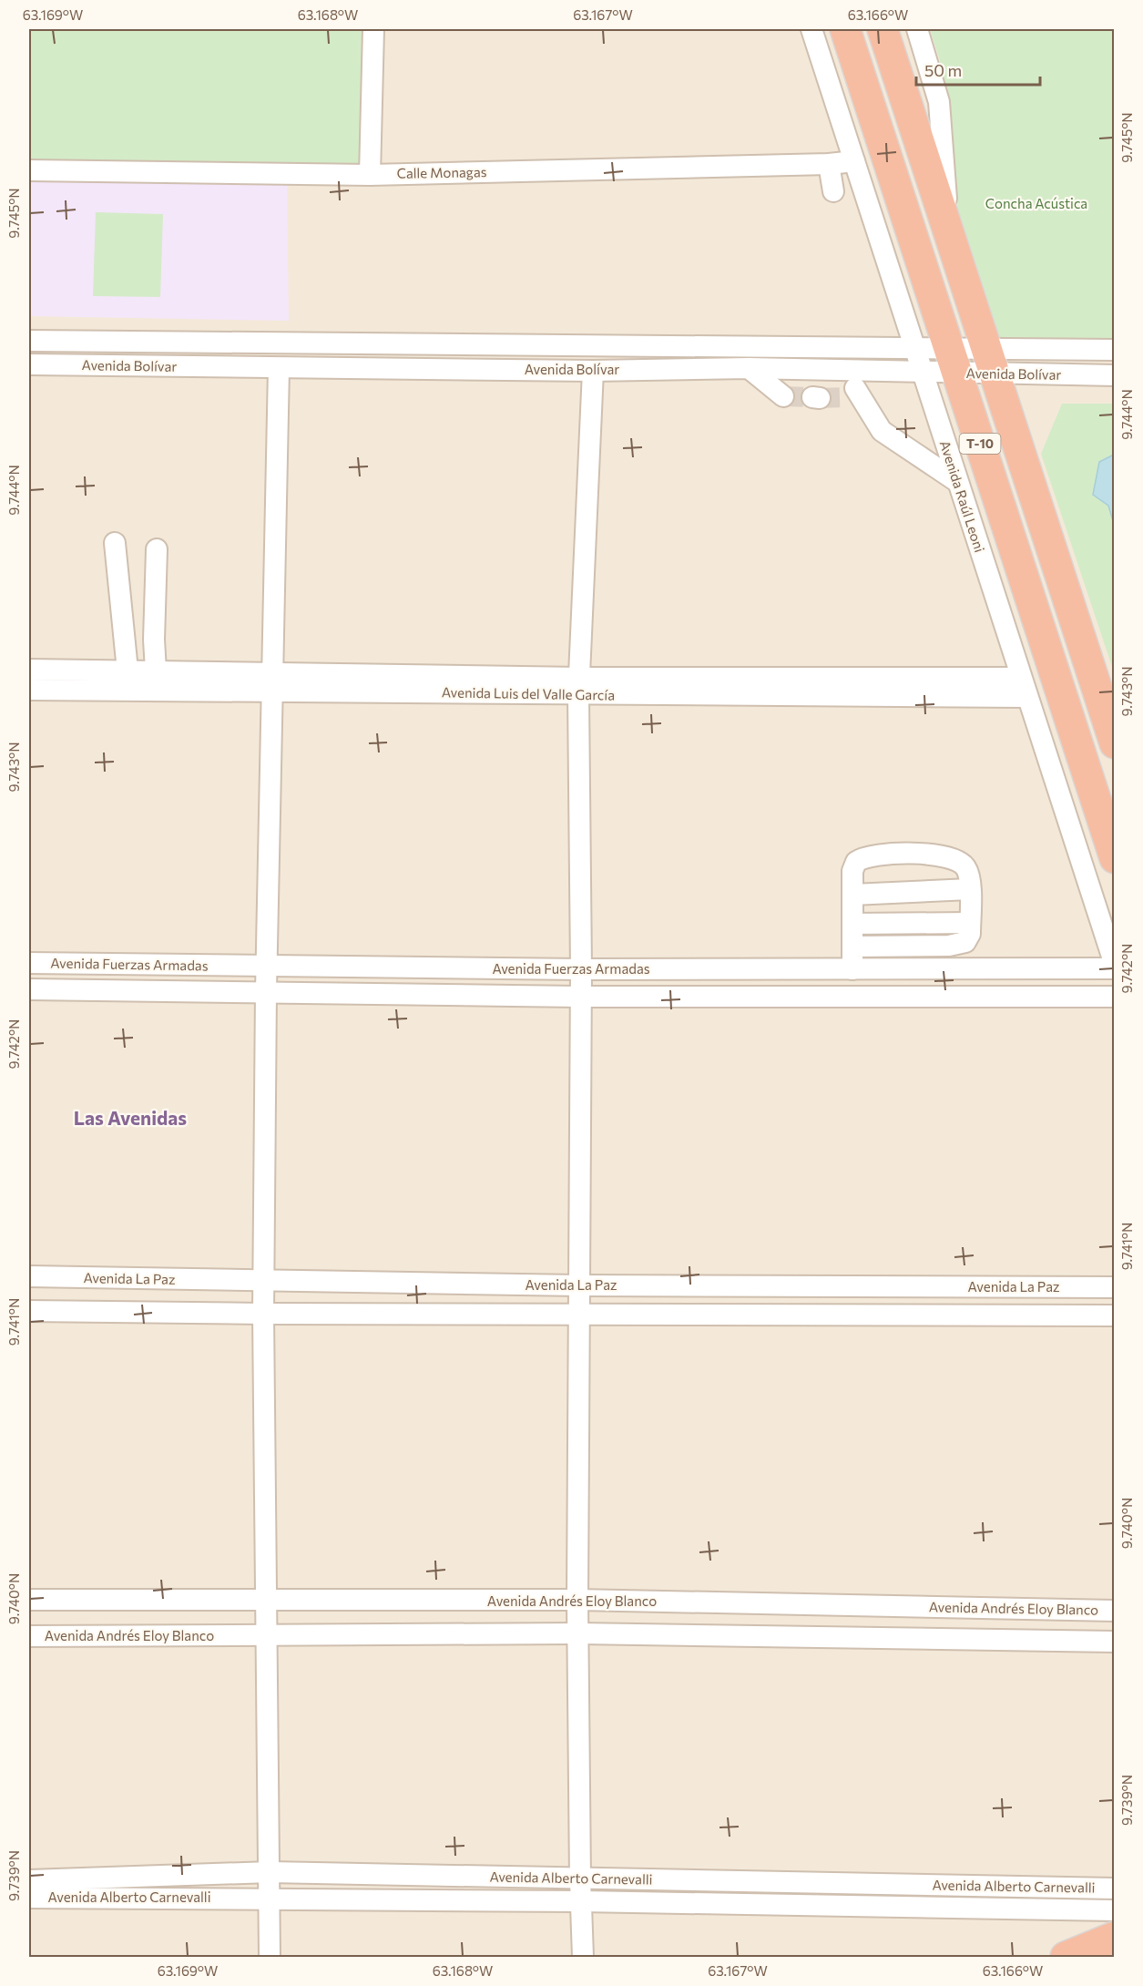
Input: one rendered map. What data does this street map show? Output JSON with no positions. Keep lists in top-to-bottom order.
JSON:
{
  "streets": {
    "highway": ["T-10"],
    "street": [
      "Calle Monagas",
      "Avenida Bolívar",
      "Avenida Raúl Leoni",
      "Avenida Luis del Valle García",
      "Avenida Fuerzas Armadas",
      "Avenida La Paz",
      "Avenida Andrés Eloy Blanco",
      "Avenida Alberto Carnevalli"
    ]
  },
  "crossings": [
    ["Calle Monagas", "Avenida Raúl Leoni"],
    ["Avenida Bolívar", "T-10"],
    ["Avenida Bolívar", "Avenida Raúl Leoni"],
    ["Avenida Raúl Leoni", "Avenida Luis del Valle García"],
    ["Avenida Raúl Leoni", "Avenida Fuerzas Armadas"]
  ],
  "districts": ["Las Avenidas"],
  "parks": ["Concha Acústica"],
  "scale_bar": "50 m",
  "coordinates": [
    "63.169°W",
    "63.168°W",
    "63.167°W",
    "63.166°W",
    "9.745°N",
    "9.744°N",
    "9.743°N",
    "9.742°N",
    "9.741°N",
    "9.740°N",
    "9.739°N"
  ]
}
